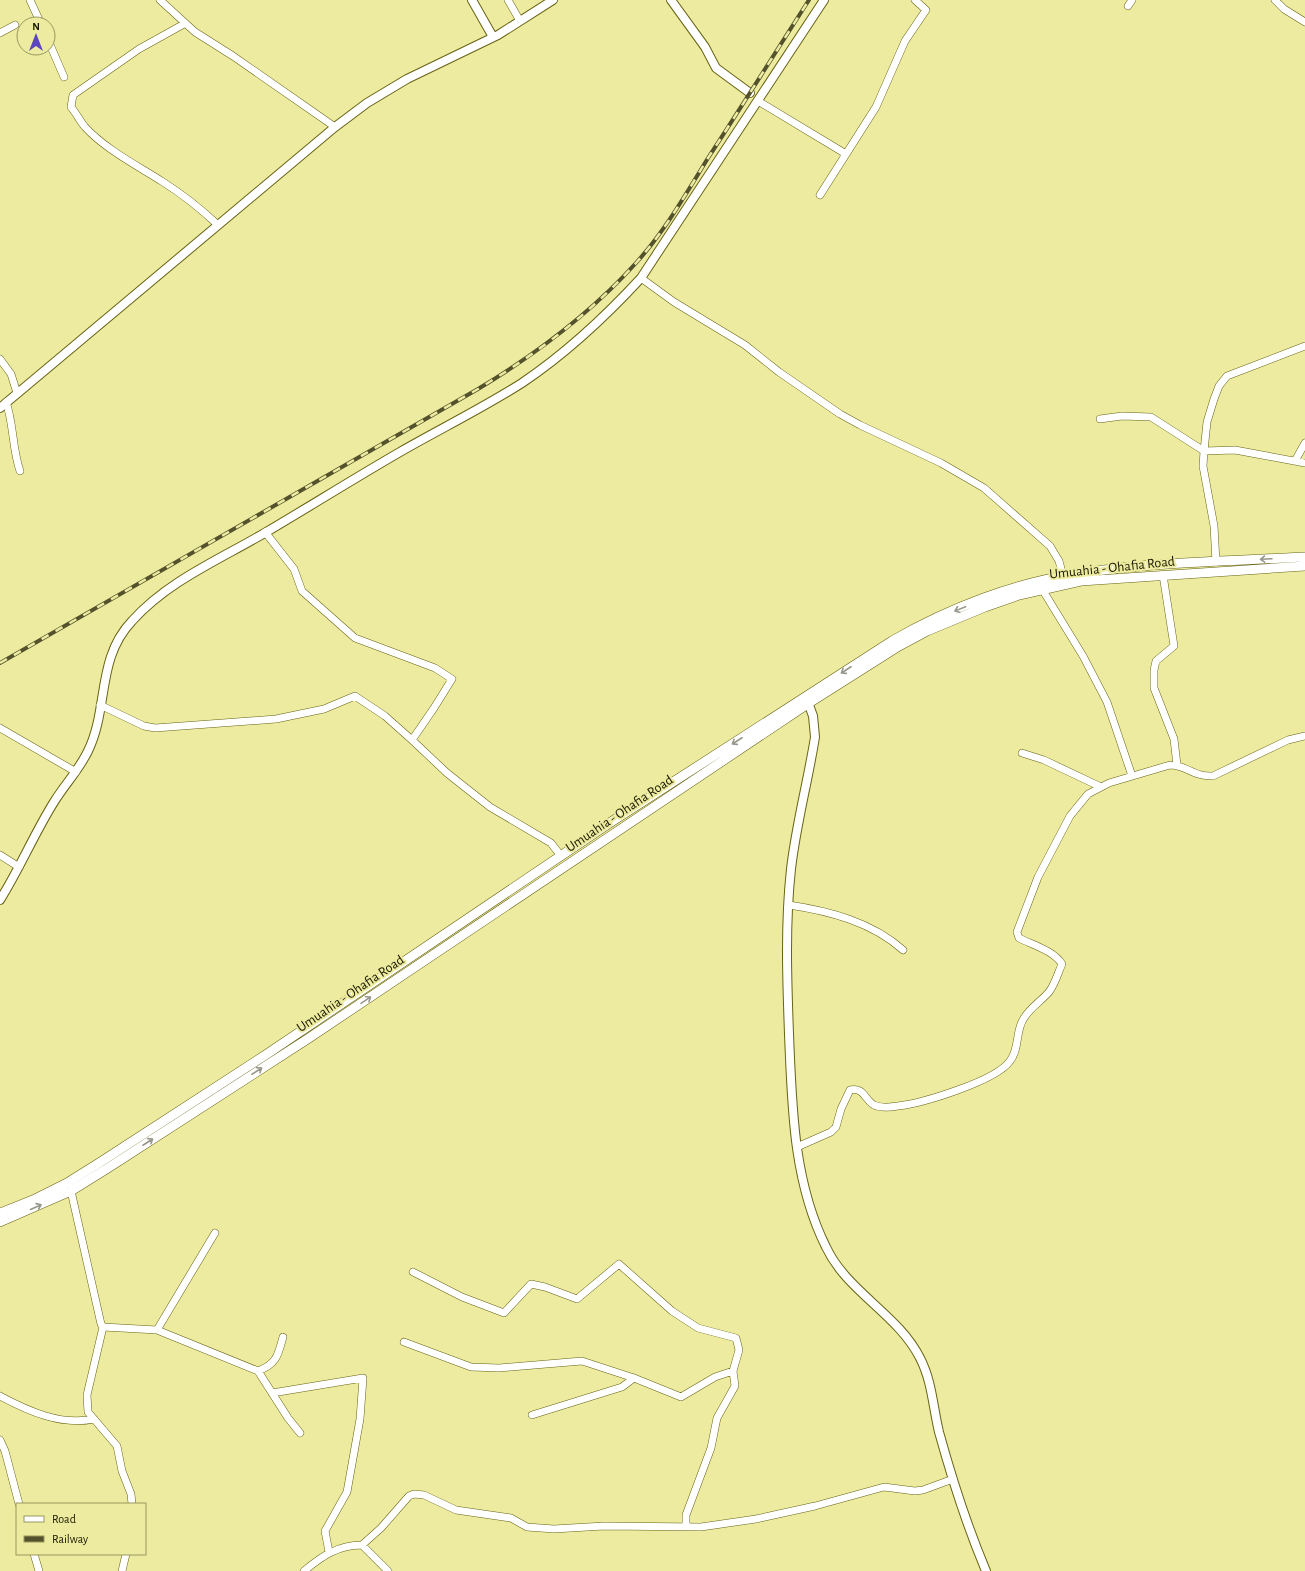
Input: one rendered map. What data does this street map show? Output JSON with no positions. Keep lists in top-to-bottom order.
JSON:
{
  "streets": {
    "main road": ["Umuahia - Ohafia Road"]
  },
  "legend": ["Road", "Railway"],
  "north": "top"
}
